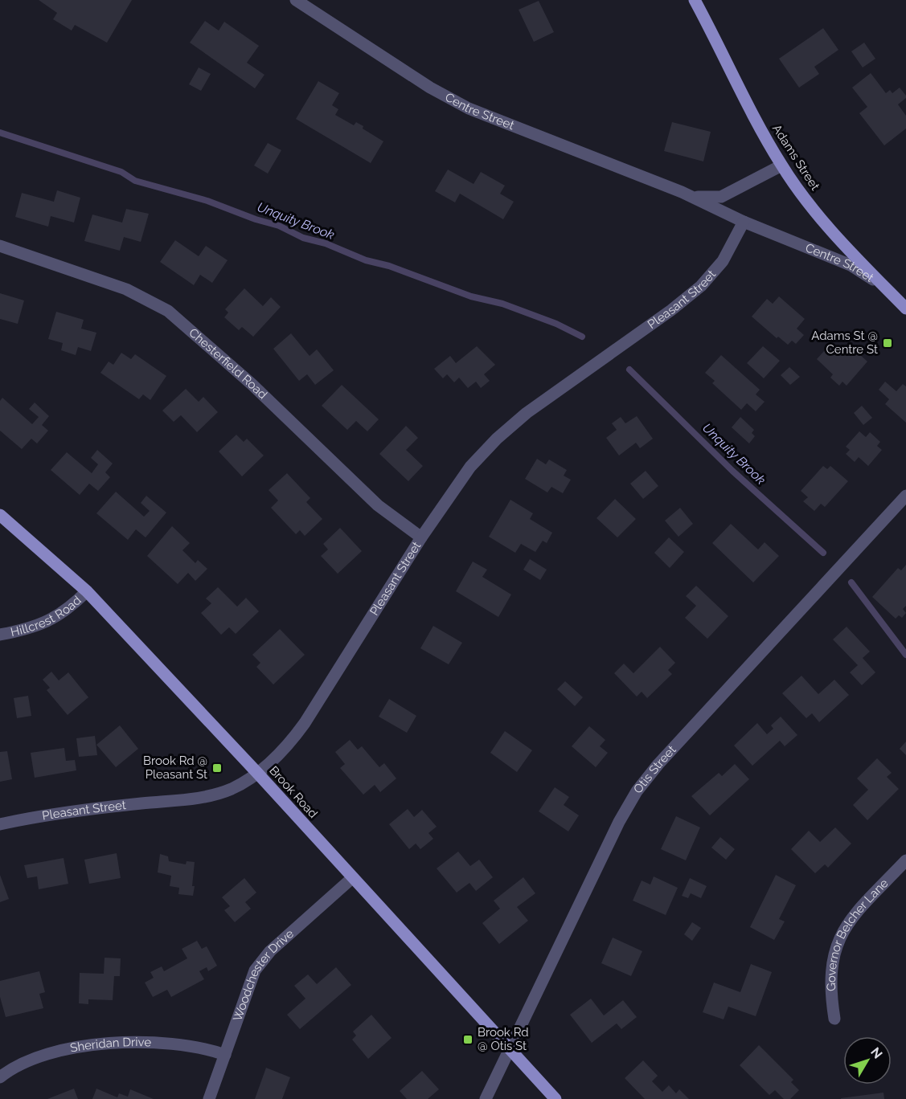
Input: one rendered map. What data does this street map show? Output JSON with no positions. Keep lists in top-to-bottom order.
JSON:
{
  "streets": {
    "main road": ["Adams Street", "Brook Road"],
    "street": [
      "Centre Street",
      "Pleasant Street",
      "Chesterfield Road",
      "Hillcrest Road",
      "Otis Street",
      "Governor Belcher Lane",
      "Woodchester Drive",
      "Sheridan Drive"
    ]
  },
  "crossings": [
    ["Centre Street", "Adams Street"],
    ["Centre Street", "Pleasant Street"],
    ["Pleasant Street", "Chesterfield Road"],
    ["Pleasant Street", "Brook Road"],
    ["Hillcrest Road", "Brook Road"],
    ["Otis Street", "Brook Road"],
    ["Brook Road", "Woodchester Drive"],
    ["Woodchester Drive", "Sheridan Drive"]
  ],
  "water": ["Unquity Brook"],
  "places": {
    "transit": ["Adams St @ Centre St", "Brook Rd @ Pleasant St", "Brook Rd @ Otis St"]
  },
  "north": "top right"
}
